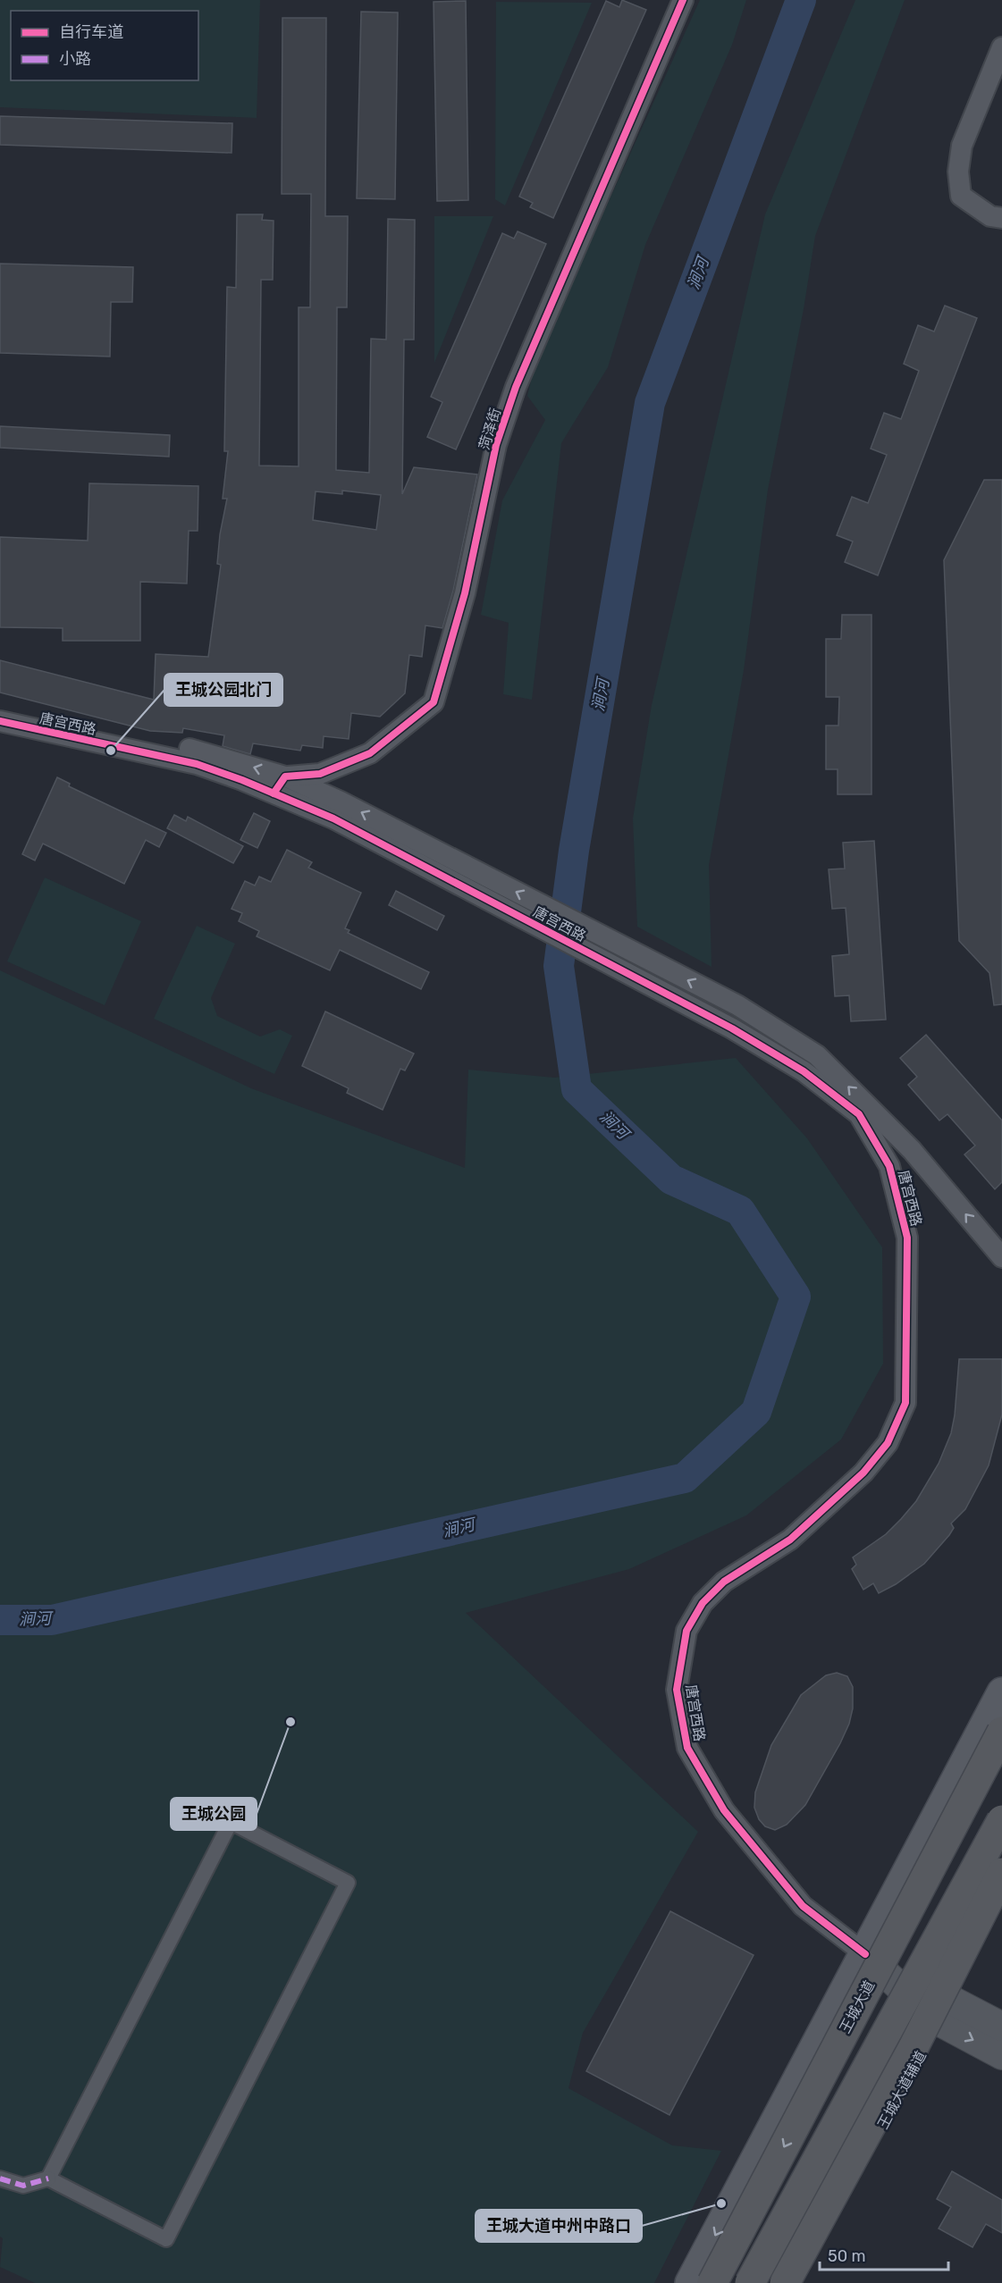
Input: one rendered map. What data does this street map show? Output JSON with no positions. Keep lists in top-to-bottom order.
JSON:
{
  "streets": {
    "highway": ["王城大道"],
    "main road": ["唐宫西路", "王城大道辅道"],
    "street": ["菏泽街"]
  },
  "crossings": [
    ["菏泽街", "唐宫西路"],
    ["唐宫西路", "王城大道辅道"]
  ],
  "water": ["涧河"],
  "places": ["王城公园北门", "王城公园", "王城大道中州中路口"],
  "legend": ["自行车道", "小路"],
  "scale_bar": "50 m"
}
